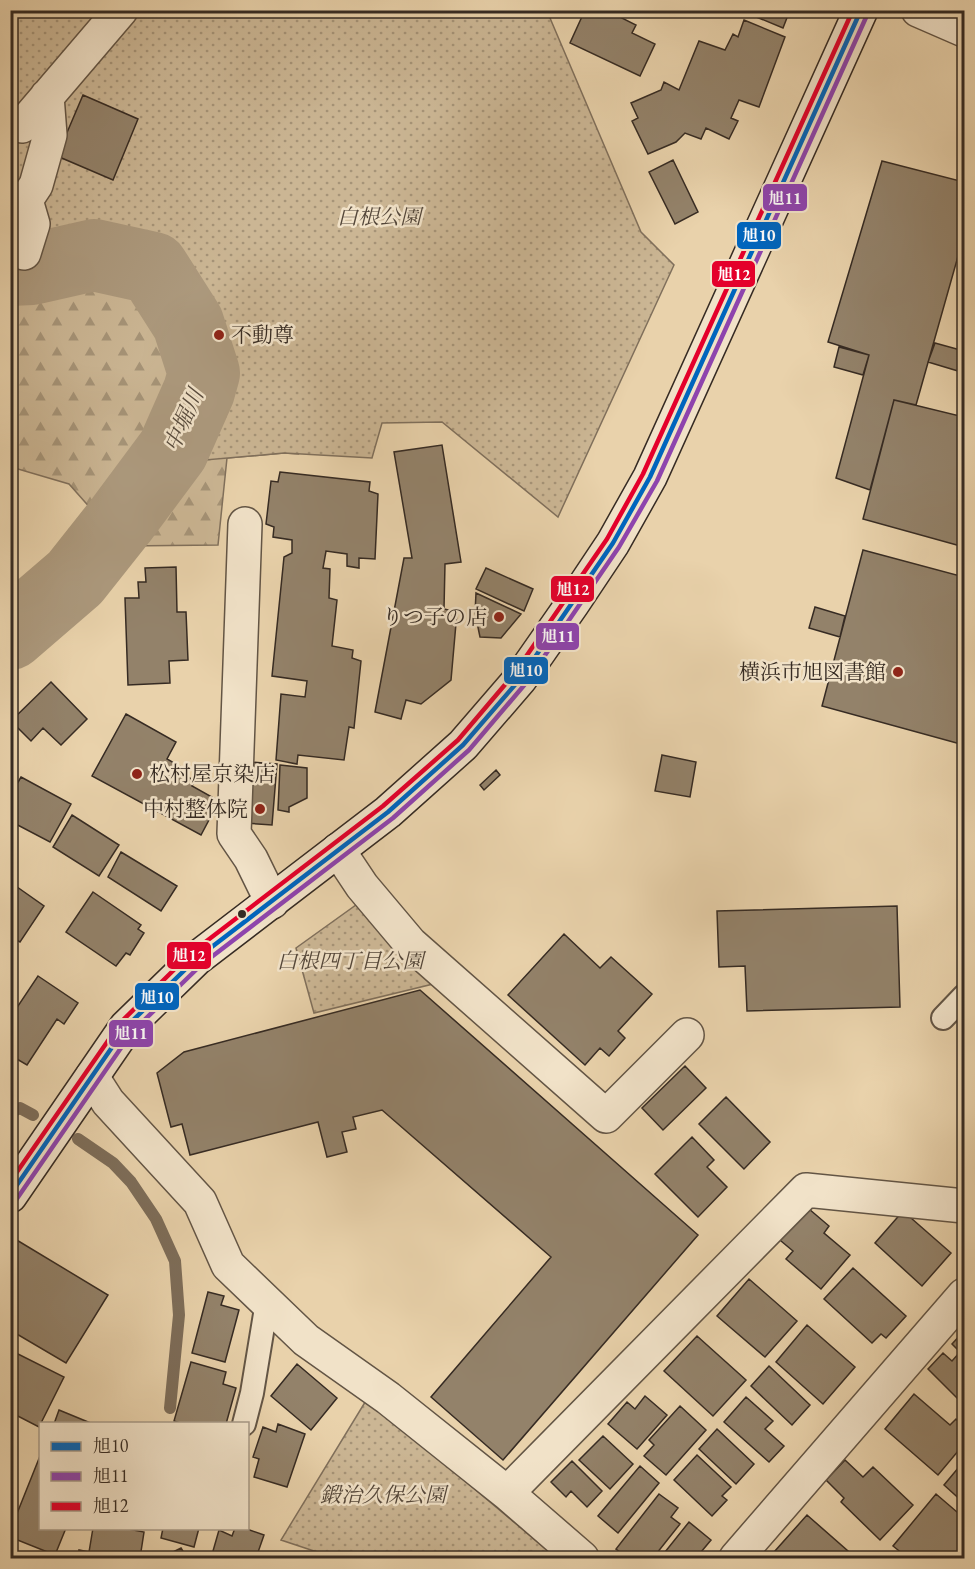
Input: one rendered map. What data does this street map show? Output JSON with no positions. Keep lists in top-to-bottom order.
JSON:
{
  "water": ["中堀川"],
  "parks": ["白根公園", "白根四丁目公園", "鍛治久保公園"],
  "places": [
    "不動尊",
    "りつ子の店",
    "横浜市旭図書館",
    "松村屋京染店",
    "中村整体院"
  ],
  "lines": ["transit line 旭10", "transit line 旭12", "transit line 旭11"],
  "legend": ["旭10", "旭11", "旭12"]
}
